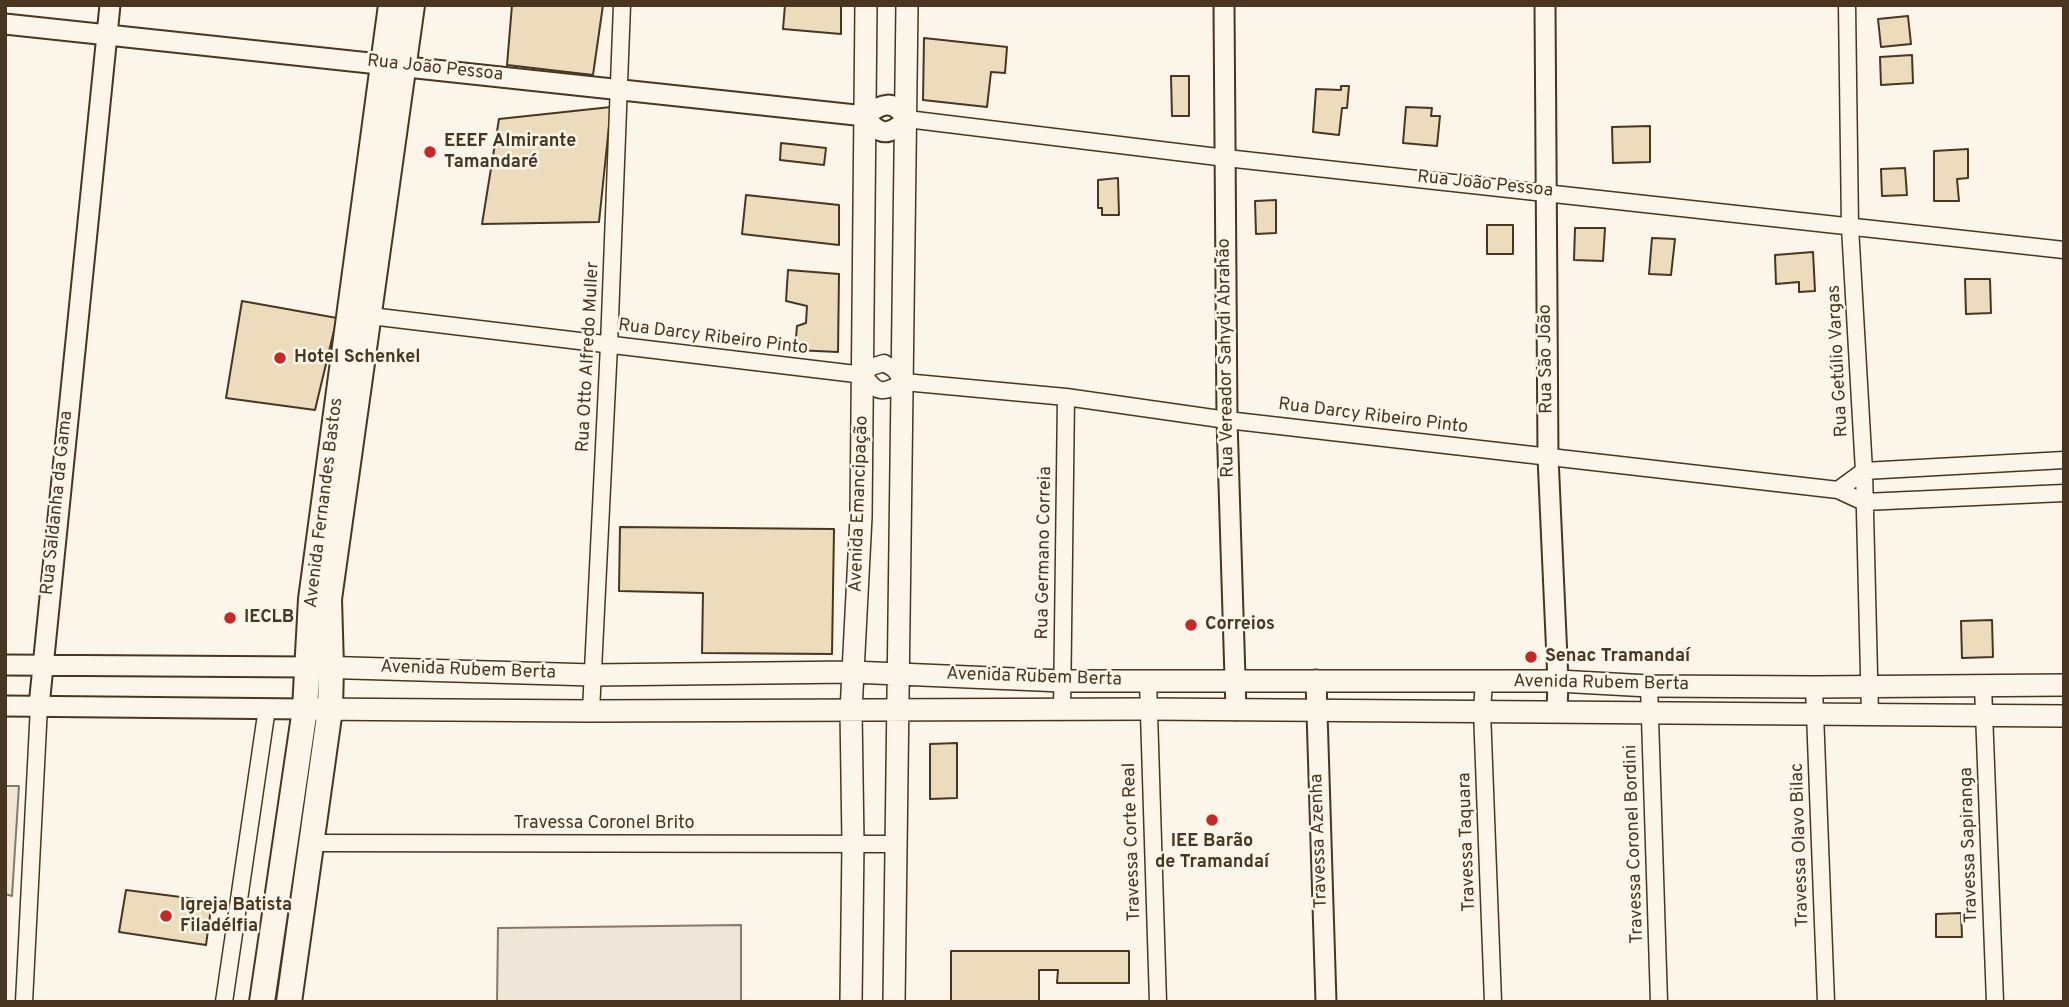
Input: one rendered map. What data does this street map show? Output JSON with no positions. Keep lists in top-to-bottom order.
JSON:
{
  "streets": {
    "main road": ["Avenida Fernandes Bastos", "Avenida Emancipação", "Avenida Rubem Berta"],
    "street": [
      "Rua João Pessoa",
      "Rua Darcy Ribeiro Pinto",
      "Rua Otto Alfredo Muller",
      "Rua Vereador Sahydi Abrahão",
      "Rua São João",
      "Rua Getúlio Vargas",
      "Rua Saldanha da Gama",
      "Rua Germano Correia",
      "Travessa Coronel Brito",
      "Travessa Azenha",
      "Travessa Corte Real",
      "Travessa Taquara",
      "Travessa Coronel Bordini",
      "Travessa Olavo Bilac",
      "Travessa Sapiranga"
    ]
  },
  "crossings": [
    ["Rua João Pessoa", "Rua Otto Alfredo Muller"],
    ["Rua João Pessoa", "Rua Vereador Sahydi Abrahão"],
    ["Rua João Pessoa", "Rua São João"],
    ["Rua João Pessoa", "Rua Getúlio Vargas"],
    ["Rua João Pessoa", "Rua Saldanha da Gama"],
    ["Rua João Pessoa", "Avenida Fernandes Bastos"],
    ["Rua João Pessoa", "Avenida Emancipação"],
    ["Rua Darcy Ribeiro Pinto", "Rua Otto Alfredo Muller"],
    ["Rua Darcy Ribeiro Pinto", "Rua Vereador Sahydi Abrahão"],
    ["Rua Darcy Ribeiro Pinto", "Rua São João"],
    ["Rua Darcy Ribeiro Pinto", "Rua Getúlio Vargas"],
    ["Rua Darcy Ribeiro Pinto", "Avenida Fernandes Bastos"],
    ["Rua Darcy Ribeiro Pinto", "Avenida Emancipação"],
    ["Rua Darcy Ribeiro Pinto", "Rua Germano Correia"],
    ["Rua Otto Alfredo Muller", "Avenida Rubem Berta"],
    ["Rua Vereador Sahydi Abrahão", "Avenida Rubem Berta"],
    ["Rua São João", "Avenida Rubem Berta"],
    ["Rua Getúlio Vargas", "Avenida Rubem Berta"],
    ["Rua Saldanha da Gama", "Avenida Rubem Berta"],
    ["Avenida Fernandes Bastos", "Avenida Rubem Berta"],
    ["Avenida Fernandes Bastos", "Travessa Coronel Brito"],
    ["Avenida Emancipação", "Avenida Rubem Berta"],
    ["Avenida Emancipação", "Travessa Coronel Brito"],
    ["Rua Germano Correia", "Avenida Rubem Berta"],
    ["Avenida Rubem Berta", "Travessa Azenha"],
    ["Avenida Rubem Berta", "Travessa Corte Real"],
    ["Avenida Rubem Berta", "Travessa Taquara"],
    ["Avenida Rubem Berta", "Travessa Coronel Bordini"],
    ["Avenida Rubem Berta", "Travessa Olavo Bilac"],
    ["Avenida Rubem Berta", "Travessa Sapiranga"]
  ],
  "places": [
    "EEEF Almirante Tamandaré",
    "Hotel Schenkel",
    "IECLB",
    "Correios",
    "Senac Tramandaí",
    "IEE Barão de Tramandaí",
    "Igreja Batista Filadélfia"
  ]
}
